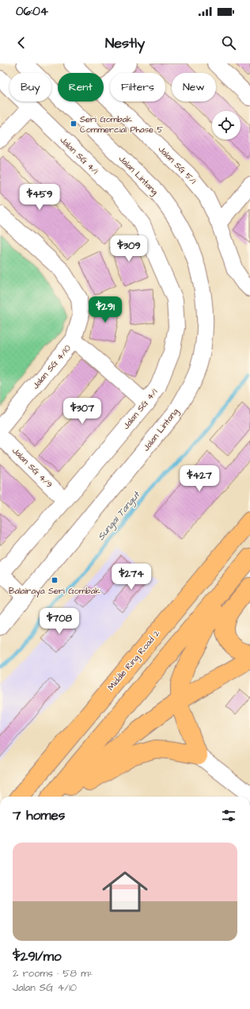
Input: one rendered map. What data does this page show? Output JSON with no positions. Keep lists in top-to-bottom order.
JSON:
{
  "streets": {
    "highway": ["Middle Ring Road 2"],
    "street": [
      "Jalan SG 4/1",
      "Jalan SG 5/1",
      "Jalan Lintang",
      "Jalan SG 4/10",
      "Jalan SG 4/9"
    ]
  },
  "crossings": [
    ["Jalan SG 4/1", "Jalan SG 4/9"]
  ],
  "water": ["Sungai Tangut"],
  "places": {
    "transit": ["Seri Gombak Commercial Phase 5", "Balairaya Seri Gombak"]
  },
  "page": {
    "status": "06:04",
    "header": "Nestly",
    "chip": [
      "Buy",
      "Rent",
      "Filters",
      "New"
    ],
    "price": [
      "$459",
      "$309",
      "$291",
      "$307",
      "$427",
      "$274",
      "$708"
    ],
    "heading": "7 homes",
    "list": [
      {
        "name": "$291/mo",
        "note": "2 rooms · 58 m² · Jalan SG 4/10"
      }
    ]
  }
}
